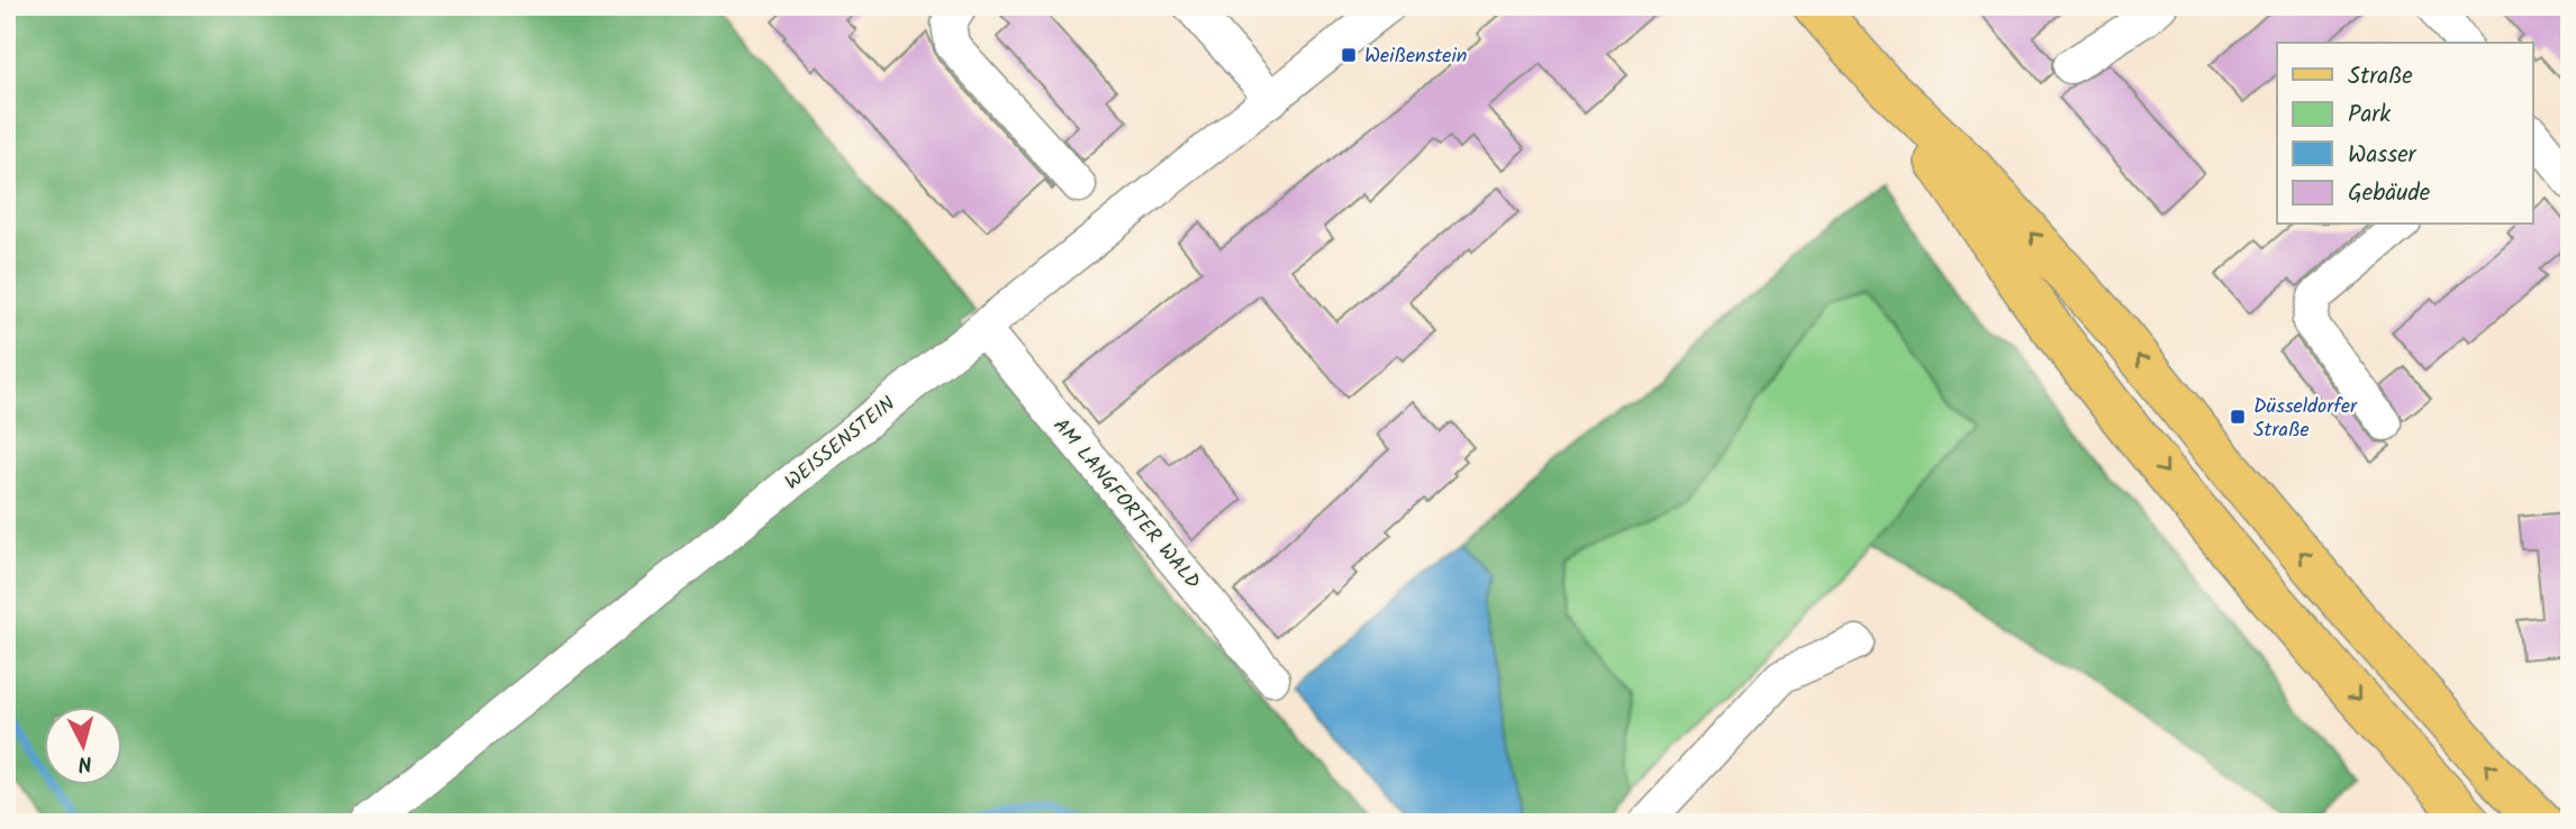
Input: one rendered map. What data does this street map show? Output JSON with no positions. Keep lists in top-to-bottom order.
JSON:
{
  "streets": {
    "street": ["WEISSENSTEIN", "AM LANGFORTER WALD"]
  },
  "crossings": [
    ["WEISSENSTEIN", "AM LANGFORTER WALD"]
  ],
  "places": {
    "transit": ["Weißenstein", "Düsseldorfer Straße"]
  },
  "legend": [
    "Straße",
    "Park",
    "Wasser",
    "Gebäude"
  ],
  "north": "bottom"
}
